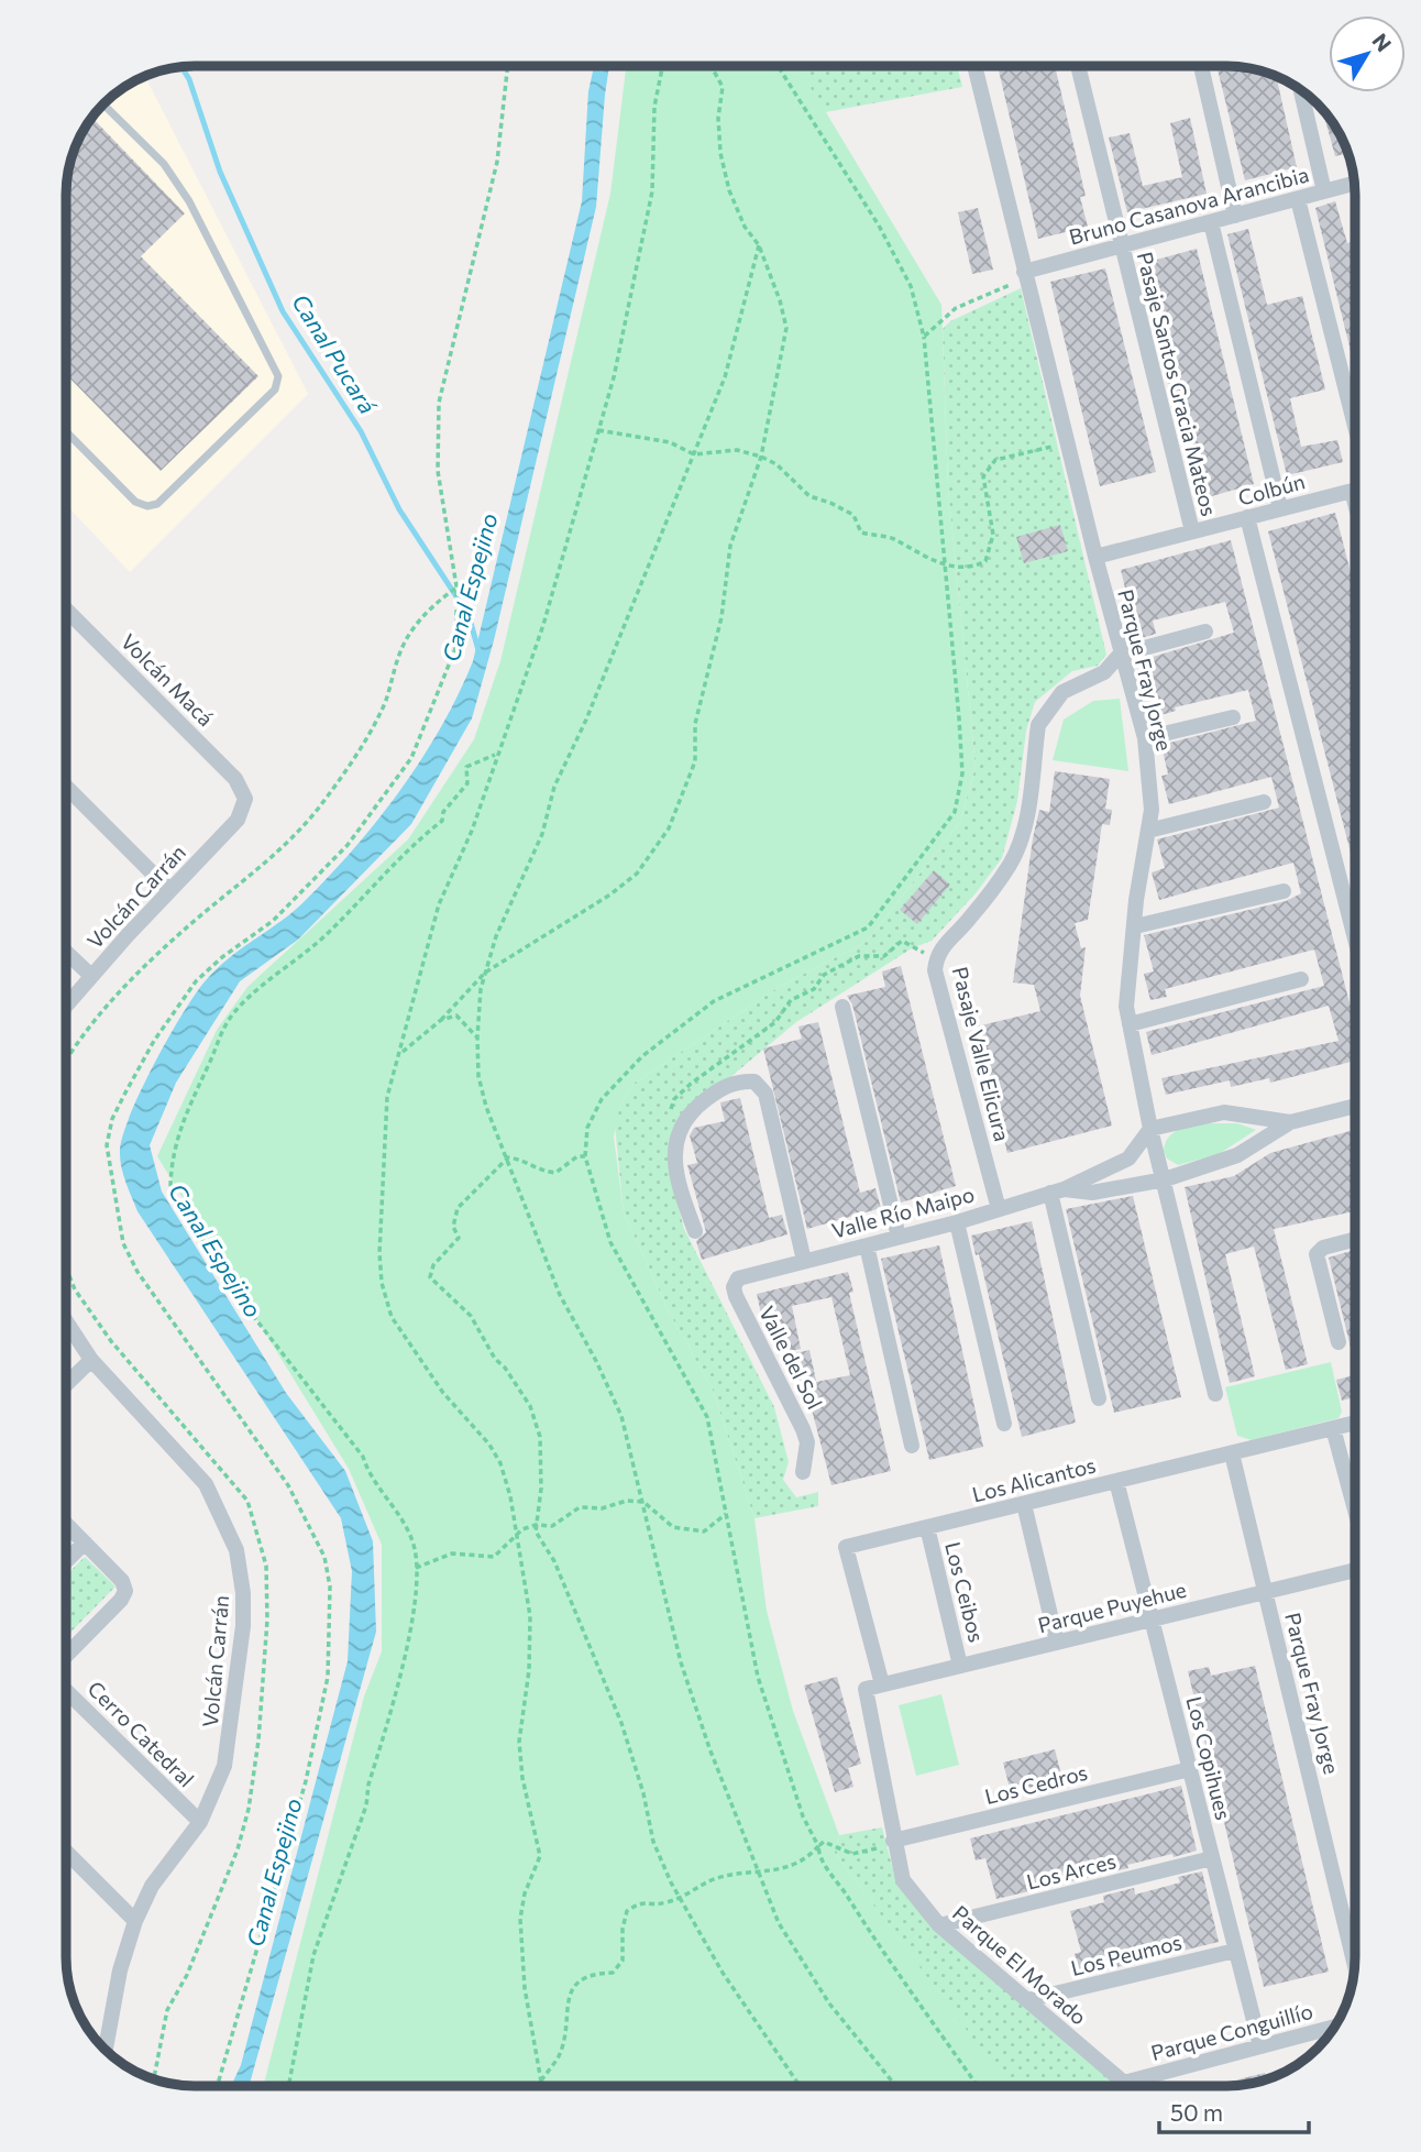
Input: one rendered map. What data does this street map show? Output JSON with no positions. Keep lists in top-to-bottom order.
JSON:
{
  "streets": {
    "street": [
      "Bruno Casanova Arancibia",
      "Pasaje Santos Gracia Mateos",
      "Colbún",
      "Parque Fray Jorge",
      "Volcán Macá",
      "Volcán Carrán",
      "Pasaje Valle Elicura",
      "Valle Río Maipo",
      "Valle del Sol",
      "Los Alicantos",
      "Los Ceibos",
      "Parque Puyehue",
      "Cerro Catedral",
      "Los Copihues",
      "Los Cedros",
      "Los Arces",
      "Los Peumos",
      "Parque El Morado",
      "Parque Conguillío"
    ]
  },
  "crossings": [
    ["Bruno Casanova Arancibia", "Pasaje Santos Gracia Mateos"],
    ["Bruno Casanova Arancibia", "Parque Fray Jorge"],
    ["Pasaje Santos Gracia Mateos", "Colbún"],
    ["Colbún", "Parque Fray Jorge"],
    ["Parque Fray Jorge", "Pasaje Valle Elicura"],
    ["Parque Fray Jorge", "Valle Río Maipo"],
    ["Parque Fray Jorge", "Los Alicantos"],
    ["Parque Fray Jorge", "Parque Puyehue"],
    ["Volcán Macá", "Volcán Carrán"],
    ["Volcán Carrán", "Cerro Catedral"],
    ["Pasaje Valle Elicura", "Valle Río Maipo"],
    ["Valle Río Maipo", "Valle del Sol"],
    ["Los Alicantos", "Los Ceibos"],
    ["Los Alicantos", "Parque Puyehue"],
    ["Los Alicantos", "Los Copihues"],
    ["Los Ceibos", "Parque Puyehue"],
    ["Parque Puyehue", "Los Copihues"],
    ["Parque Puyehue", "Parque El Morado"],
    ["Los Copihues", "Los Cedros"],
    ["Los Copihues", "Los Arces"],
    ["Los Copihues", "Los Peumos"],
    ["Los Copihues", "Parque Conguillío"],
    ["Los Cedros", "Parque El Morado"],
    ["Los Arces", "Parque El Morado"],
    ["Los Peumos", "Parque El Morado"],
    ["Parque El Morado", "Parque Conguillío"]
  ],
  "water": ["Canal Pucará", "Canal Espejino"],
  "scale_bar": "50 m",
  "north": "top right"
}
